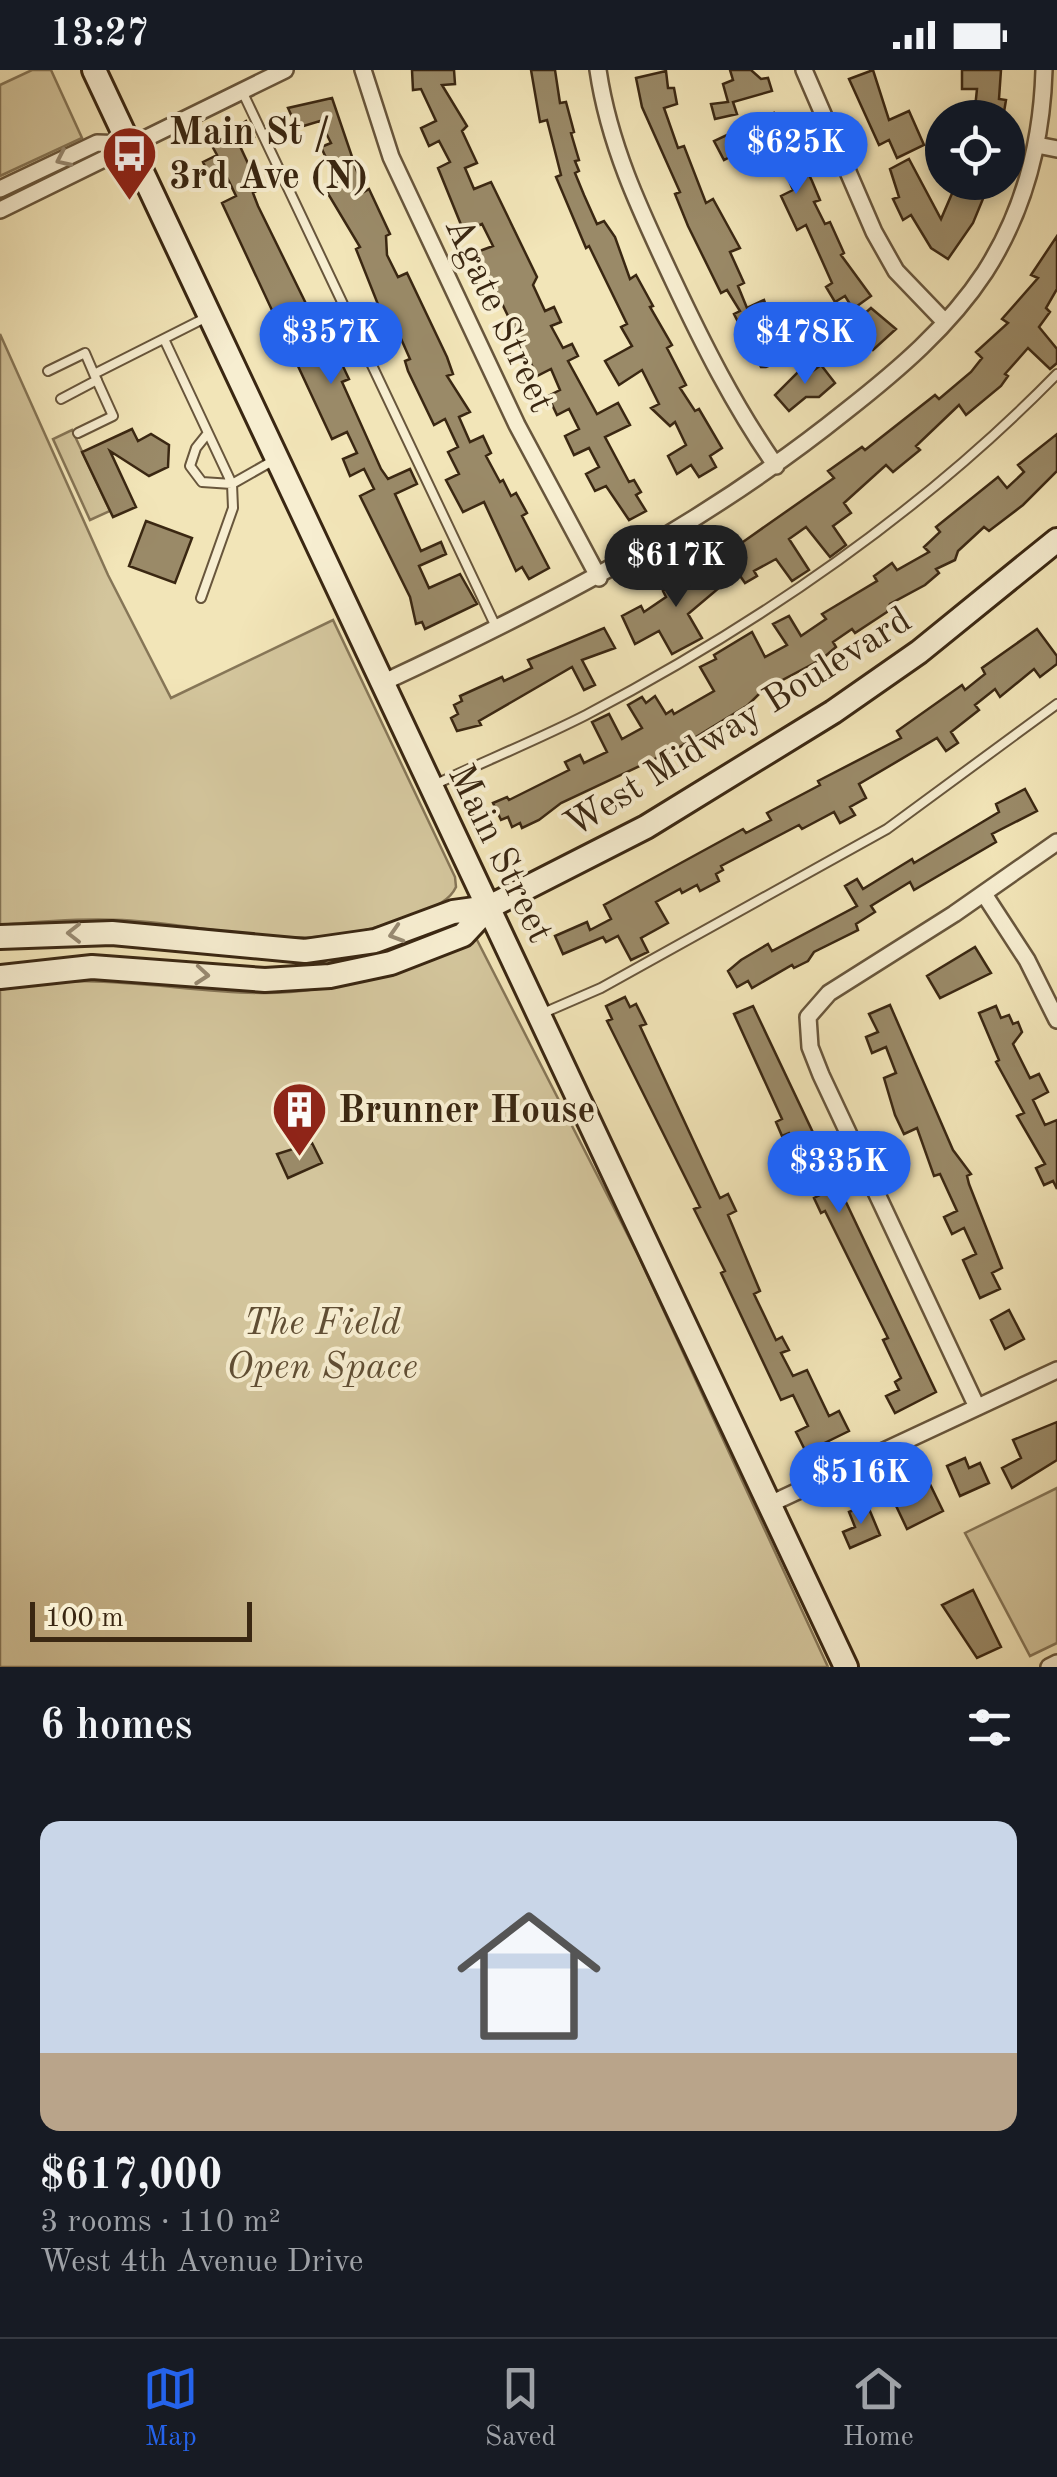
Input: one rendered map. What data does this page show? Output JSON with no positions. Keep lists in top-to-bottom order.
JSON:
{
  "streets": {
    "main road": ["West Midway Boulevard", "Main Street"],
    "street": ["Agate Street"]
  },
  "crossings": [
    ["West Midway Boulevard", "Main Street"]
  ],
  "parks": ["The Field Open Space"],
  "places": {
    "bus stop": ["Main St / 3rd Ave (N)"],
    "building": ["Brunner House"]
  },
  "scale_bar": "100 m",
  "page": {
    "status": "13:27",
    "price": [
      "$625K",
      "$357K",
      "$478K",
      "$617K",
      "$335K",
      "$516K"
    ],
    "scale": "100 m",
    "heading": "6 homes",
    "list": [
      {
        "name": "$617,000",
        "note": "3 rooms · 110 m² · West 4th Avenue Drive"
      }
    ],
    "tabs": ["Map", "Saved", "Home"]
  }
}
